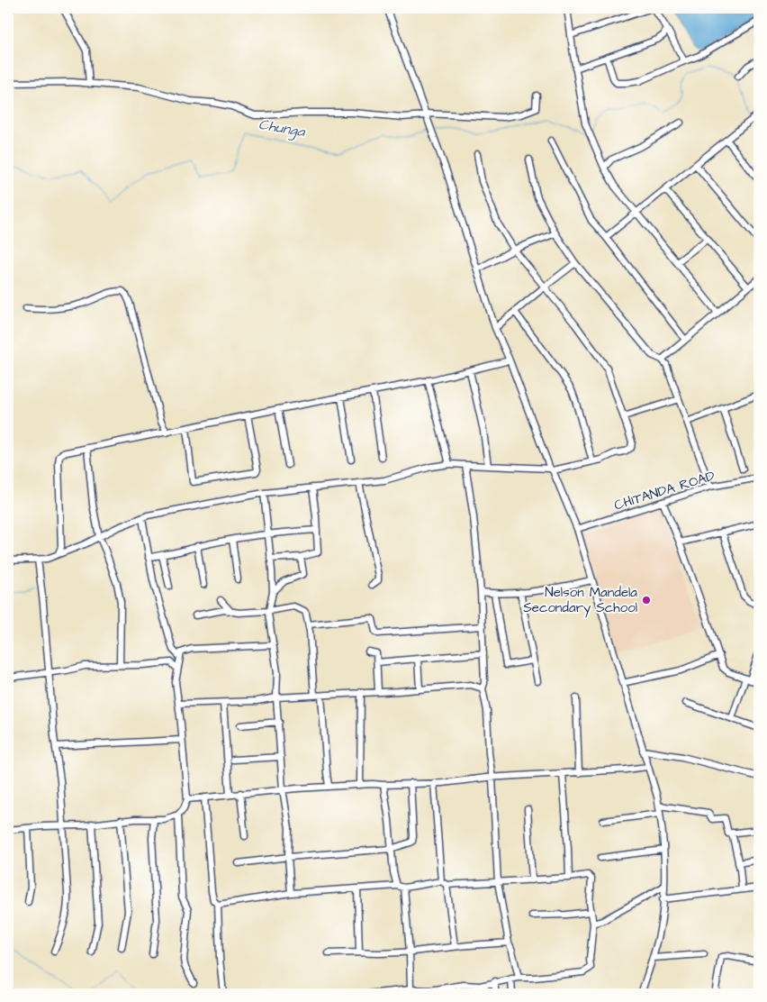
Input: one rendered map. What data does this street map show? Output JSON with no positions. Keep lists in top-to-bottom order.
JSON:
{
  "streets": {
    "street": ["CHITANDA ROAD"]
  },
  "water": ["Chunga"],
  "places": ["Nelson Mandela Secondary School"]
}
